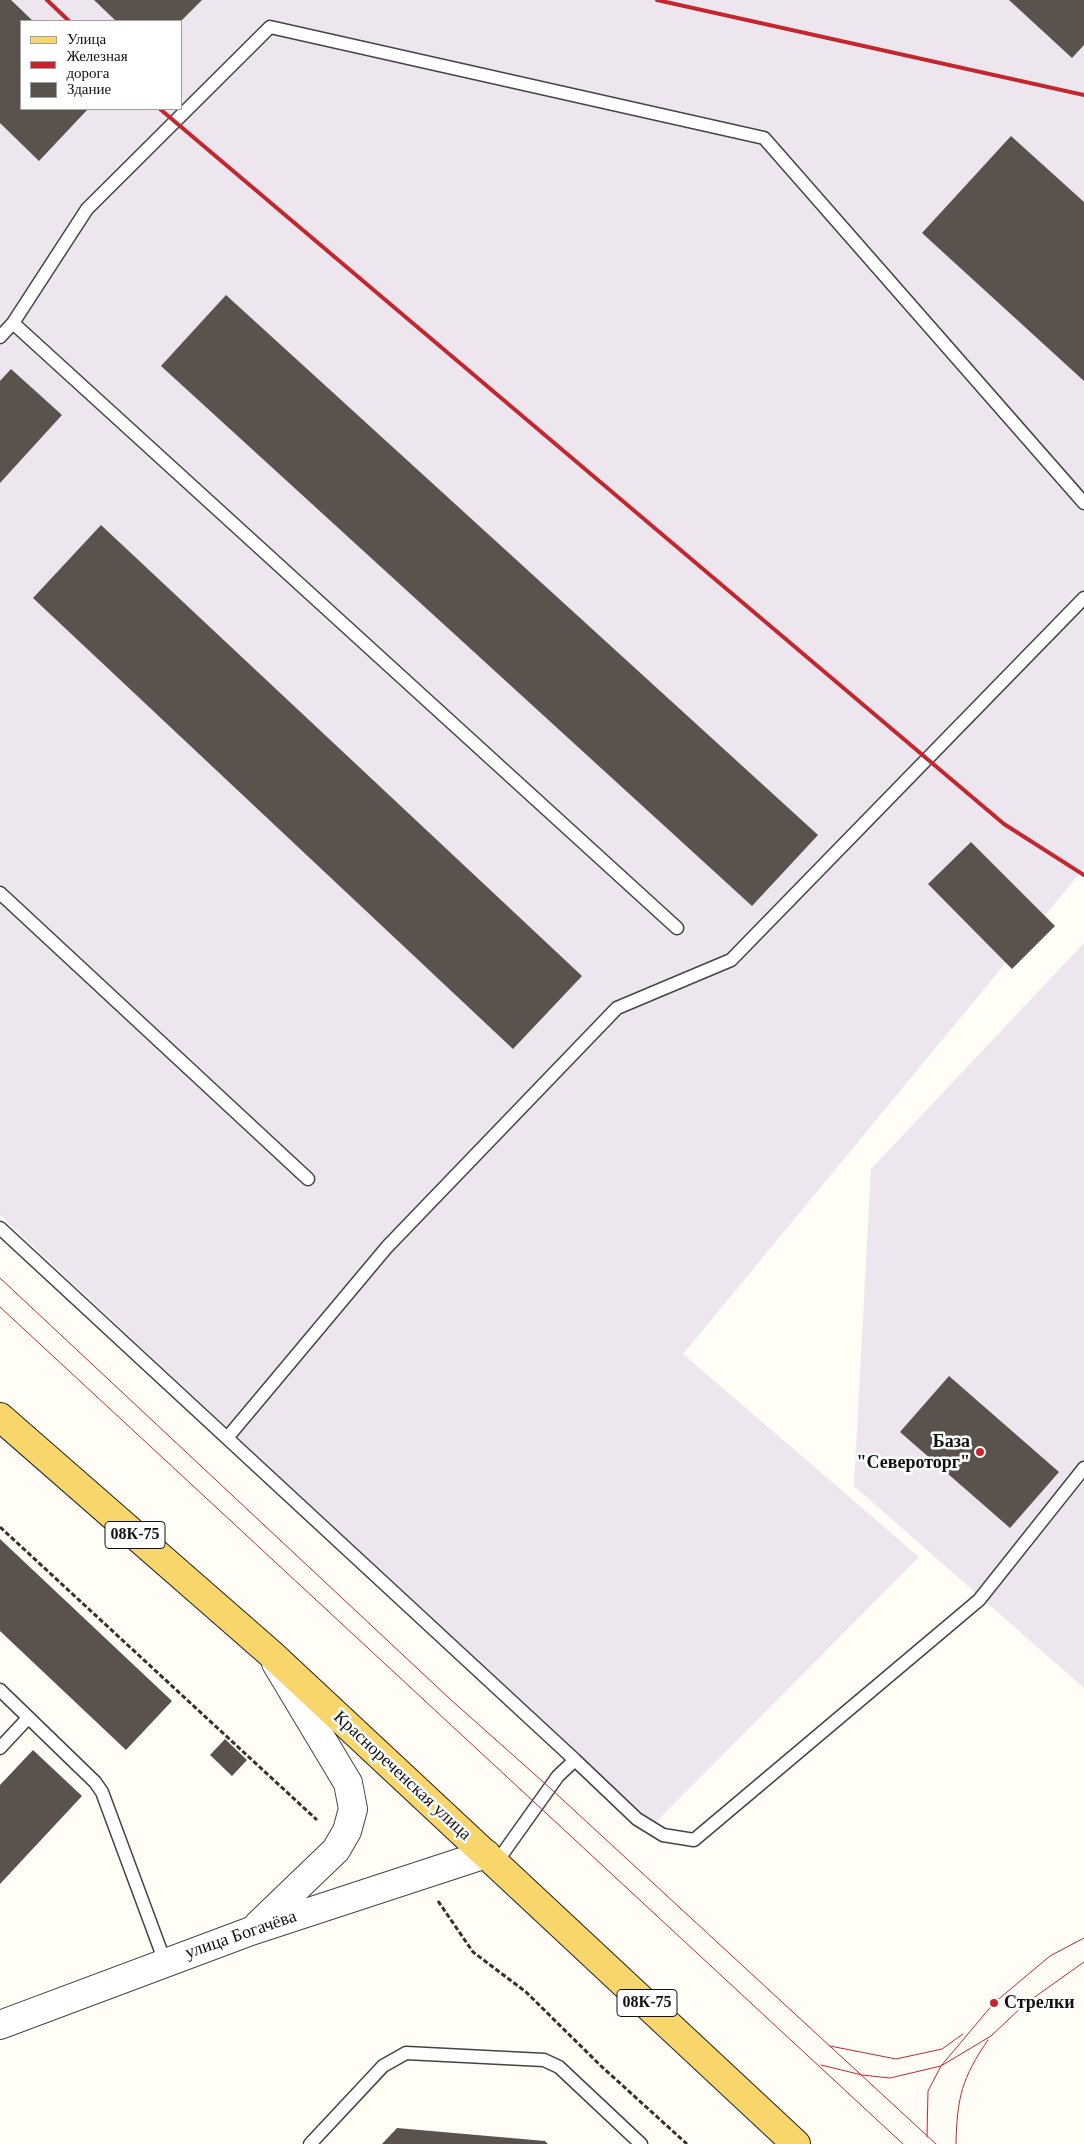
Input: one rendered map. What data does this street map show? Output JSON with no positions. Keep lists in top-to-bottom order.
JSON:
{
  "streets": {
    "main road": ["08К-75", "Краснореченская улица"],
    "street": ["улица Богачёва"]
  },
  "crossings": [
    ["Краснореченская улица", "улица Богачёва"]
  ],
  "places": ["База \"Североторг\"", "Стрелки"],
  "legend": ["Улица", "Железная дорога", "Здание"]
}
